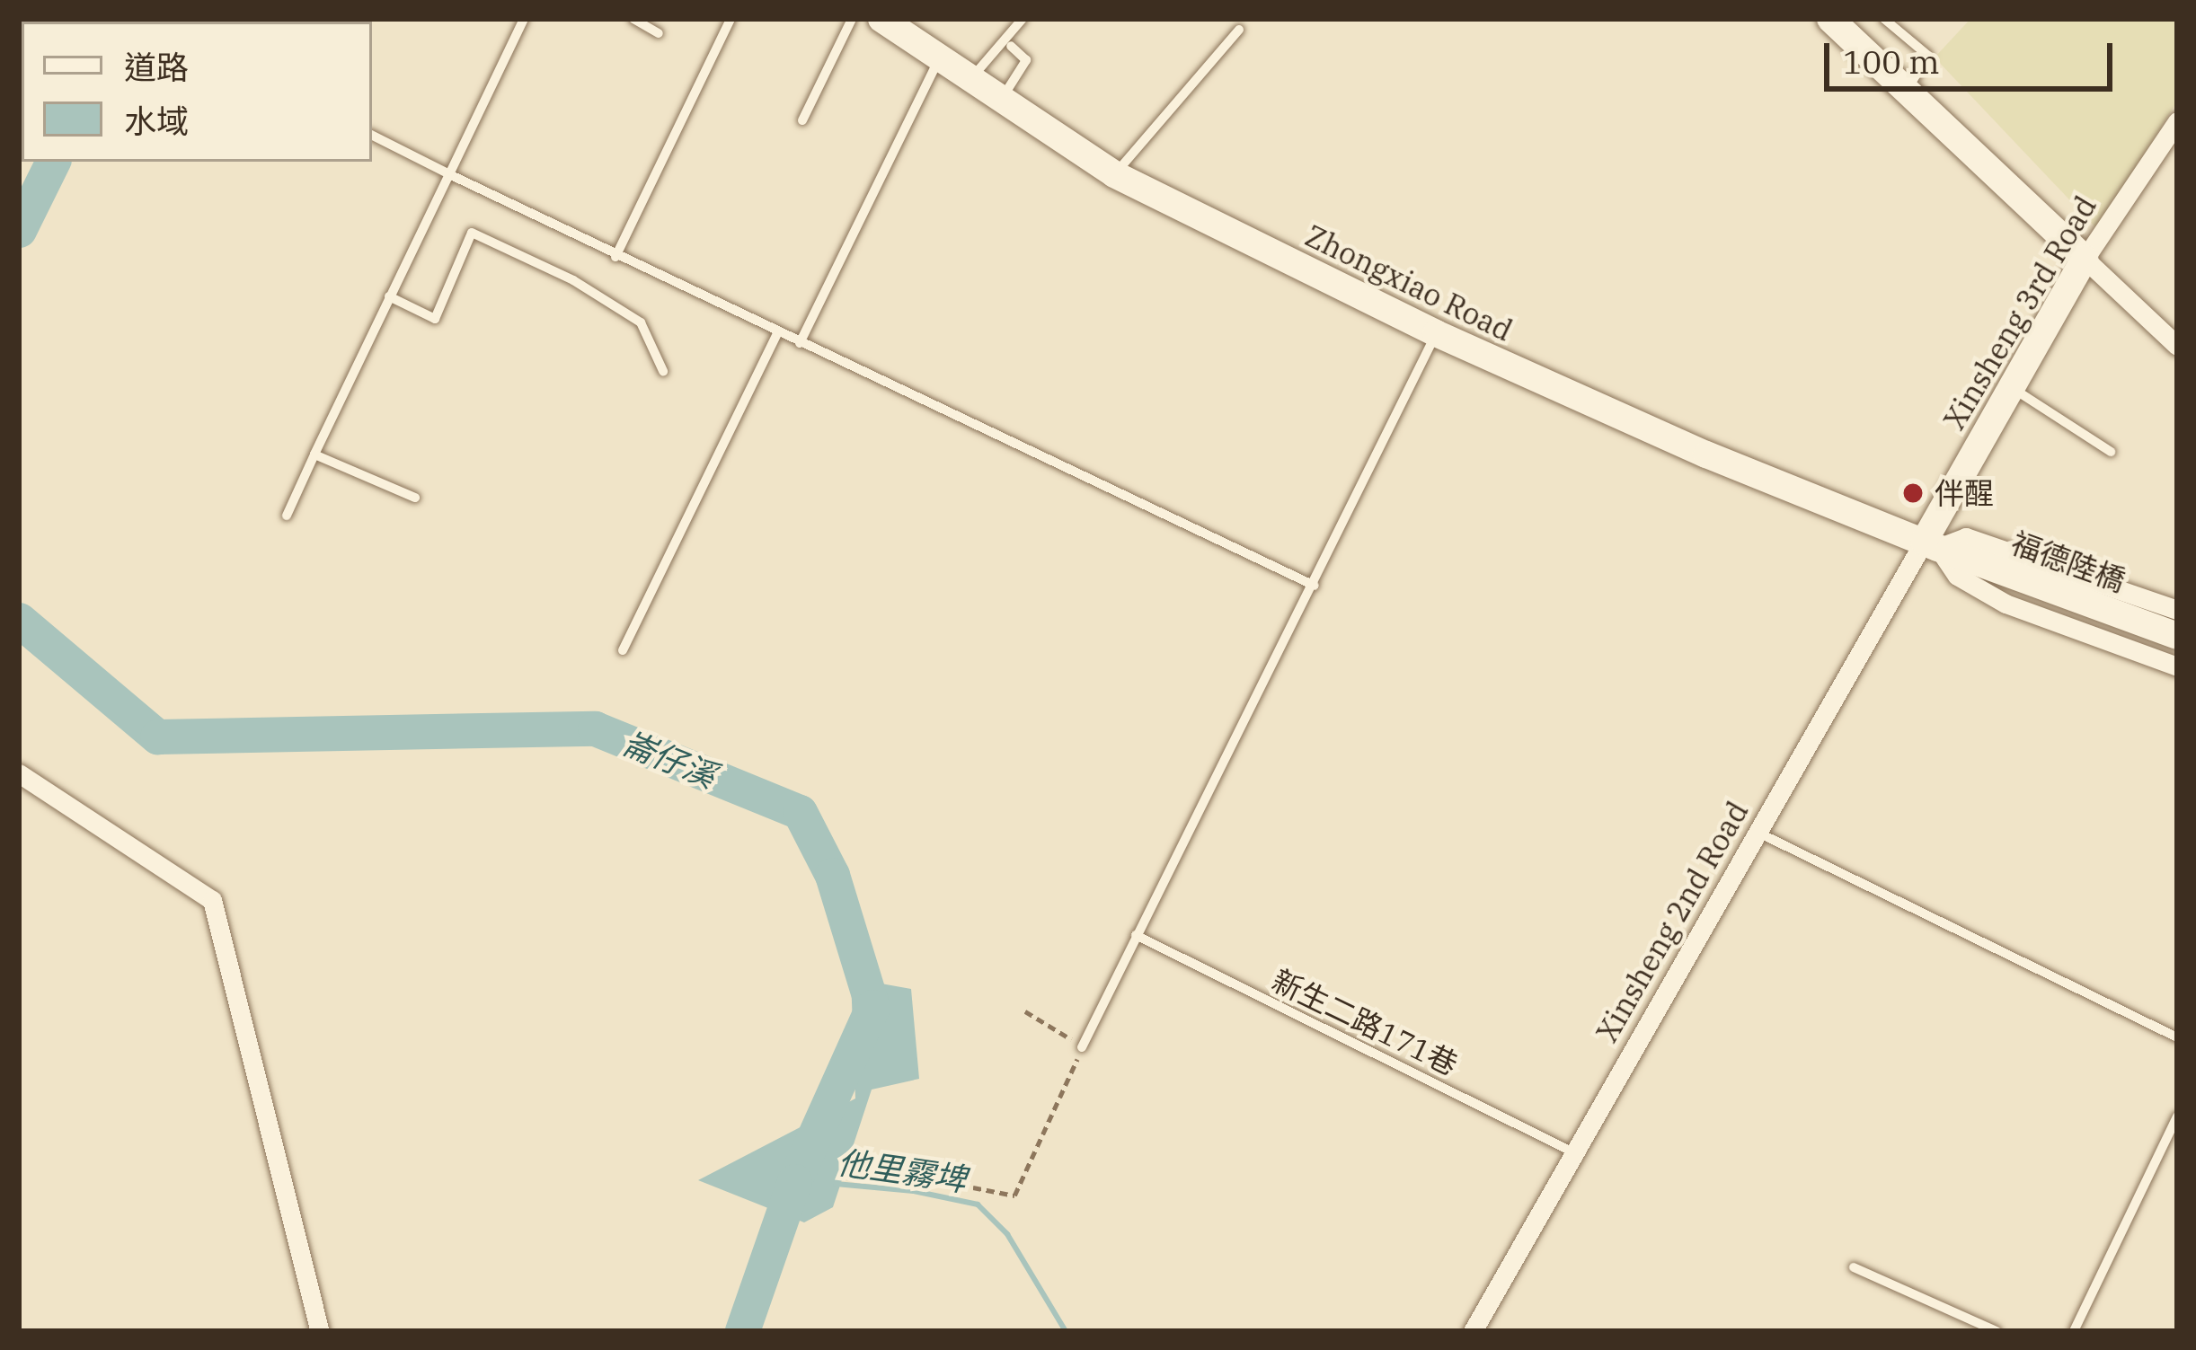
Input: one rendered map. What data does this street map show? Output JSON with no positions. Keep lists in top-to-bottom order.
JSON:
{
  "streets": {
    "main road": ["Zhongxiao Road", "Xinsheng 3rd Road", "福德陸橋"],
    "street": ["Xinsheng 2nd Road"],
    "lane": ["新生二路171巷"]
  },
  "crossings": [
    ["Zhongxiao Road", "Xinsheng 3rd Road"],
    ["Zhongxiao Road", "福德陸橋"],
    ["Zhongxiao Road", "Xinsheng 2nd Road"],
    ["Xinsheng 3rd Road", "福德陸橋"],
    ["Xinsheng 3rd Road", "Xinsheng 2nd Road"],
    ["福德陸橋", "Xinsheng 2nd Road"],
    ["Xinsheng 2nd Road", "新生二路171巷"]
  ],
  "water": ["崙仔溪", "他里霧埤"],
  "places": ["伴醒"],
  "legend": ["道路", "水域"],
  "scale_bar": "100 m"
}
